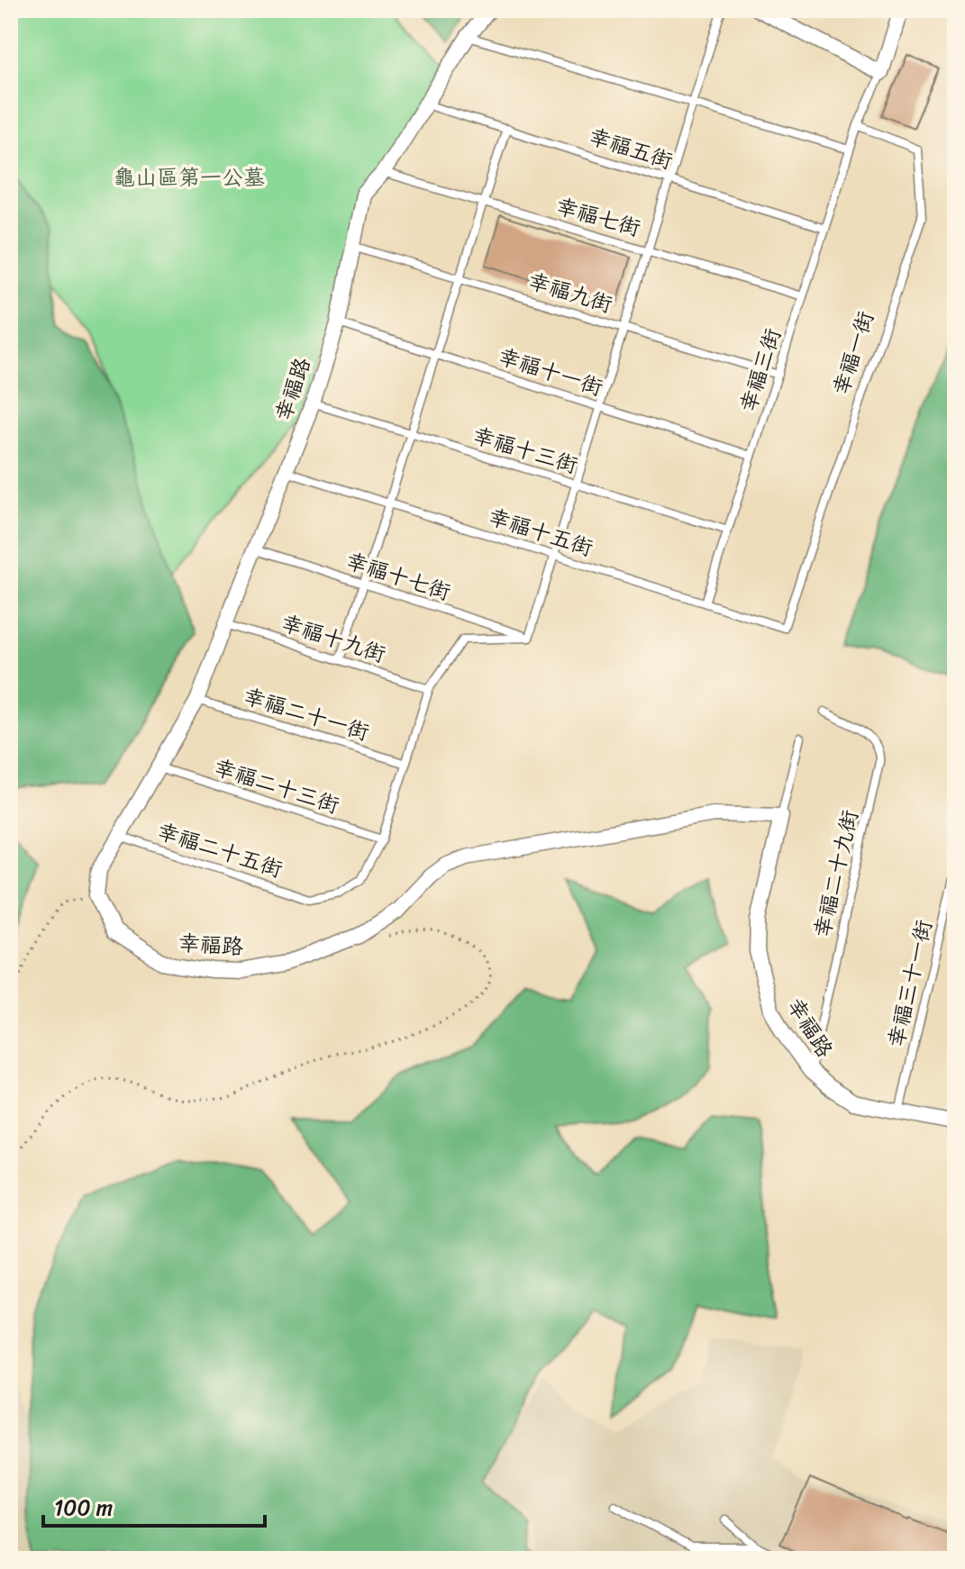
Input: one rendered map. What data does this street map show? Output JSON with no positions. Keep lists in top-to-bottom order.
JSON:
{
  "streets": {
    "street": ["幸福路"],
    "lane": [
      "幸福五街",
      "幸福七街",
      "幸福九街",
      "幸福一街",
      "幸福三街",
      "幸福十一街",
      "幸福十三街",
      "幸福十五街",
      "幸福十七街",
      "幸福十九街",
      "幸福二十一街",
      "幸福二十三街",
      "幸福二十五街",
      "幸福二十九街",
      "幸福三十一街"
    ]
  },
  "crossings": [
    ["幸福五街", "幸福三街"],
    ["幸福五街", "幸福路"],
    ["幸福七街", "幸福三街"],
    ["幸福七街", "幸福路"],
    ["幸福九街", "幸福三街"],
    ["幸福九街", "幸福路"],
    ["幸福一街", "幸福三街"],
    ["幸福一街", "幸福十五街"],
    ["幸福三街", "幸福十一街"],
    ["幸福三街", "幸福十三街"],
    ["幸福三街", "幸福十五街"],
    ["幸福十一街", "幸福路"],
    ["幸福路", "幸福十三街"],
    ["幸福路", "幸福十五街"],
    ["幸福路", "幸福十七街"],
    ["幸福路", "幸福十九街"],
    ["幸福路", "幸福二十一街"],
    ["幸福路", "幸福二十三街"],
    ["幸福路", "幸福二十五街"],
    ["幸福路", "幸福二十九街"],
    ["幸福路", "幸福三十一街"],
    ["幸福二十三街", "幸福二十五街"]
  ],
  "parks": ["龜山區第一公墓"],
  "scale_bar": "100 m"
}
